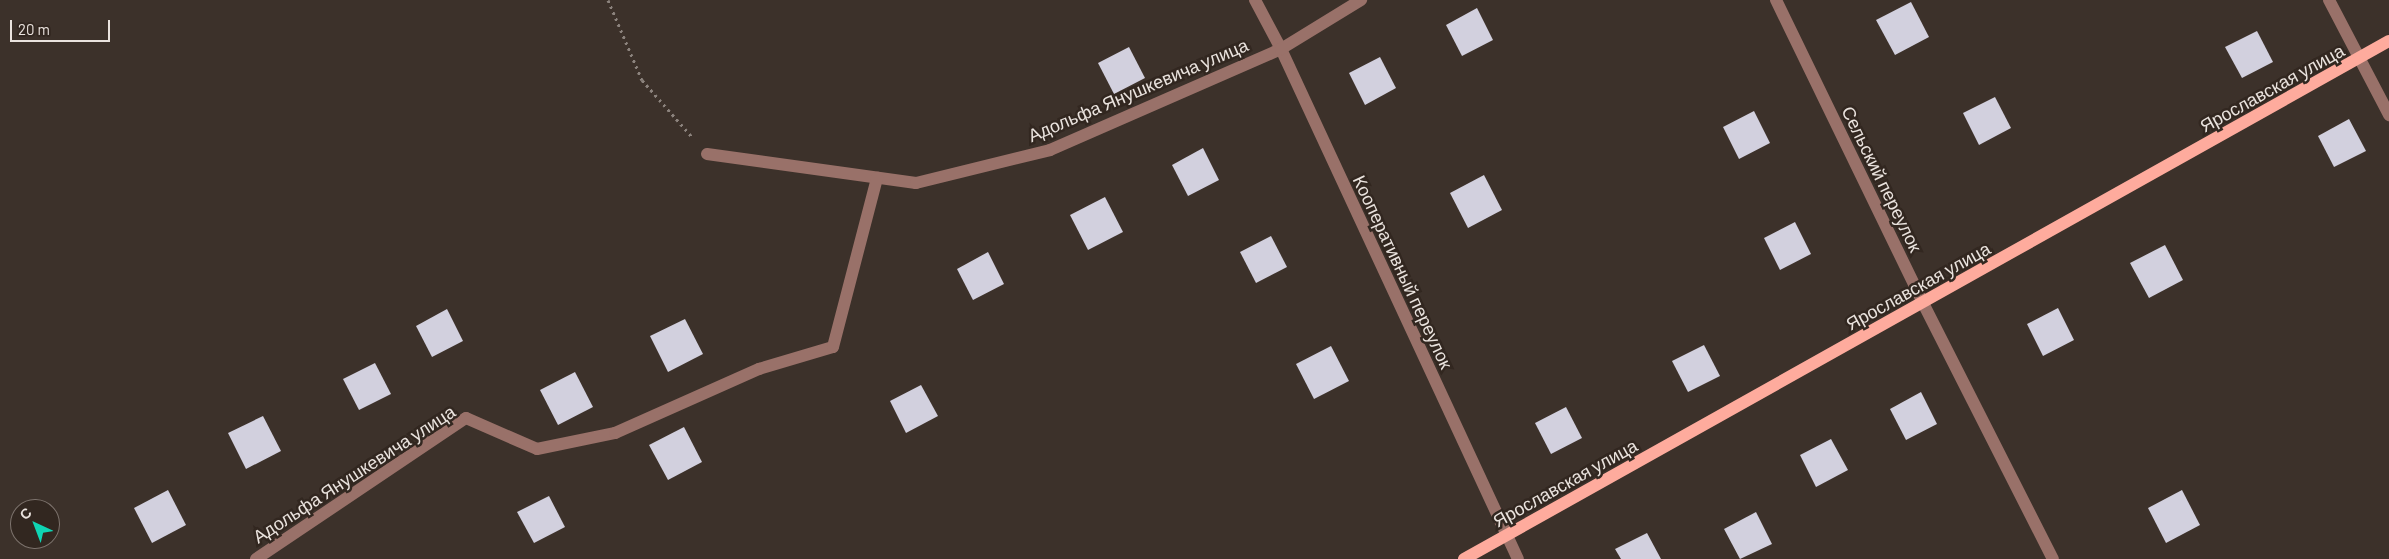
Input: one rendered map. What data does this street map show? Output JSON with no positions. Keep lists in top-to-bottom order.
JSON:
{
  "streets": {
    "main road": ["Ярославская улица"],
    "lane": ["Адольфа Янушкевича улица", "Сельский переулок", "Кооперативный переулок"]
  },
  "crossings": [
    ["Ярославская улица", "Сельский переулок"],
    ["Ярославская улица", "Кооперативный переулок"],
    ["Адольфа Янушкевича улица", "Кооперативный переулок"]
  ],
  "scale_bar": "20 m",
  "north": "top left"
}
